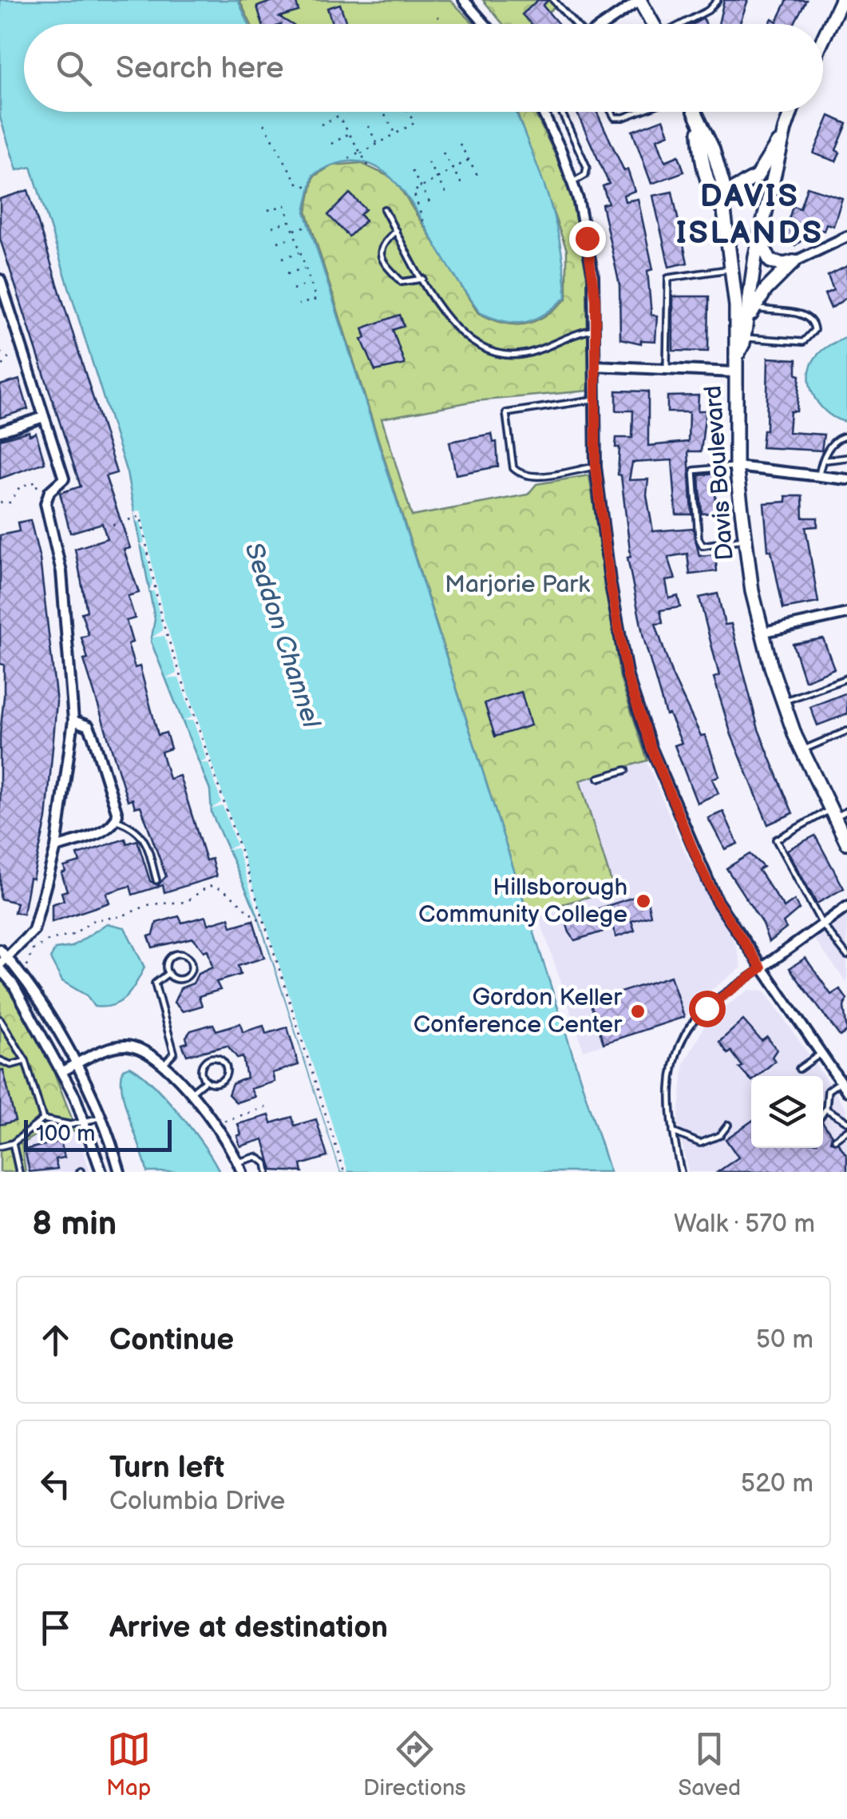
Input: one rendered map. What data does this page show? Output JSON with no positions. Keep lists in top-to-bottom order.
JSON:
{
  "streets": {
    "street": ["Davis Boulevard"]
  },
  "districts": ["DAVIS ISLANDS"],
  "water": ["Seddon Channel"],
  "parks": ["Marjorie Park"],
  "places": ["Hillsborough Community College", "Gordon Keller Conference Center"],
  "scale_bar": "100 m",
  "page": {
    "search": "Search here",
    "scale": "100 m",
    "heading": ["8 min", "Walk · 570 m"],
    "list": [
      ["Continue", "50 m"],
      ["Turn left", "Columbia Drive", "520 m"],
      "Arrive at destination"
    ],
    "nav": ["Map", "Directions", "Saved"]
  }
}
